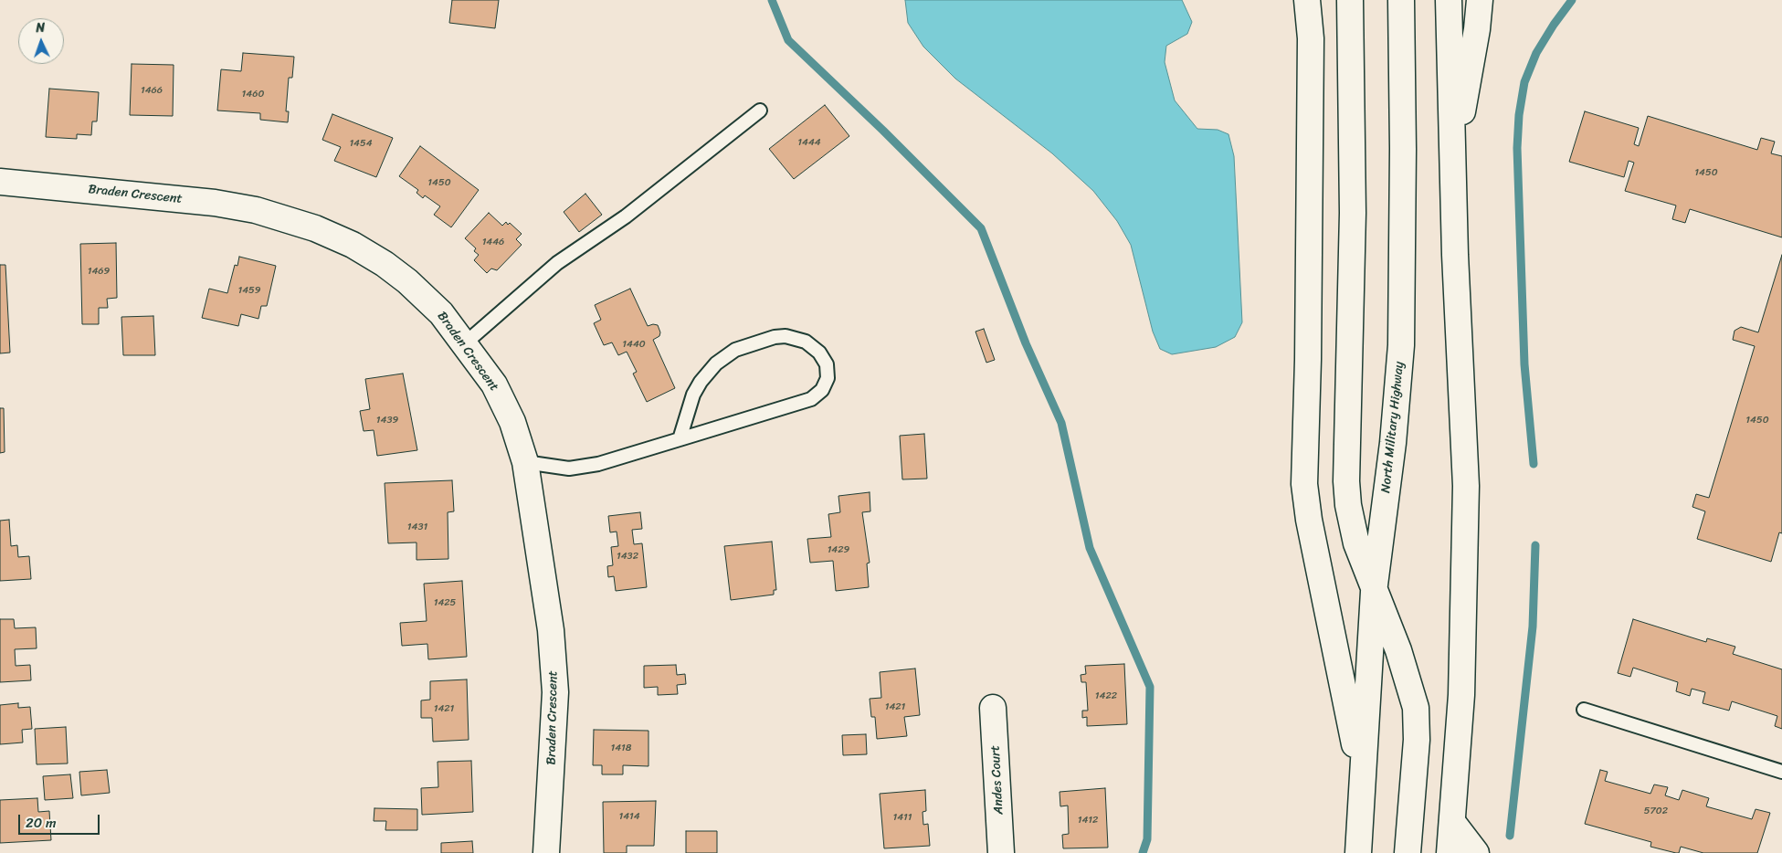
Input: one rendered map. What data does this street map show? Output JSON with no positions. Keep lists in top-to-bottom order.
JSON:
{
  "streets": {
    "main road": ["Braden Crescent", "North Military Highway", "Andes Court"]
  },
  "house_numbers": [
    "1466",
    "1460",
    "1444",
    "1454",
    "1450",
    "1450",
    "1446",
    "1469",
    "1459",
    "1440",
    "1439",
    "1450",
    "1431",
    "1429",
    "1432",
    "1425",
    "1422",
    "1421",
    "1421",
    "1418",
    "5702",
    "1414",
    "1411",
    "1412"
  ],
  "scale_bar": "20 m",
  "north": "top"
}
